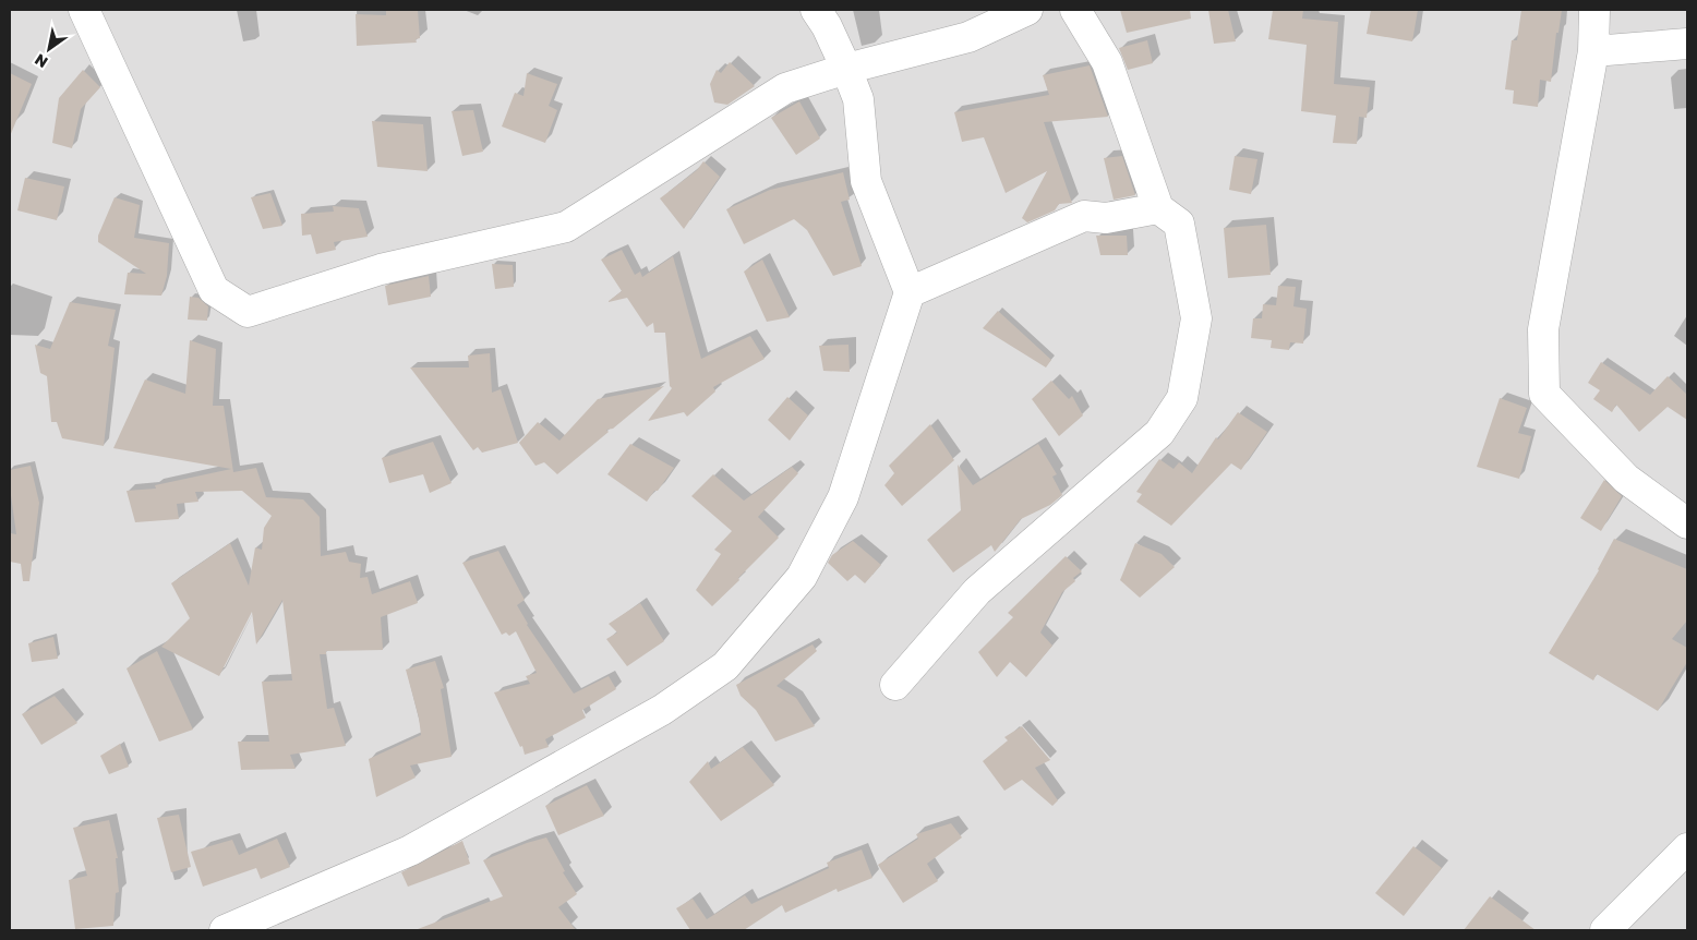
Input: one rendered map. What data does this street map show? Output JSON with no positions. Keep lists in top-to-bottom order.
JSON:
{
  "north": "bottom left"
}
